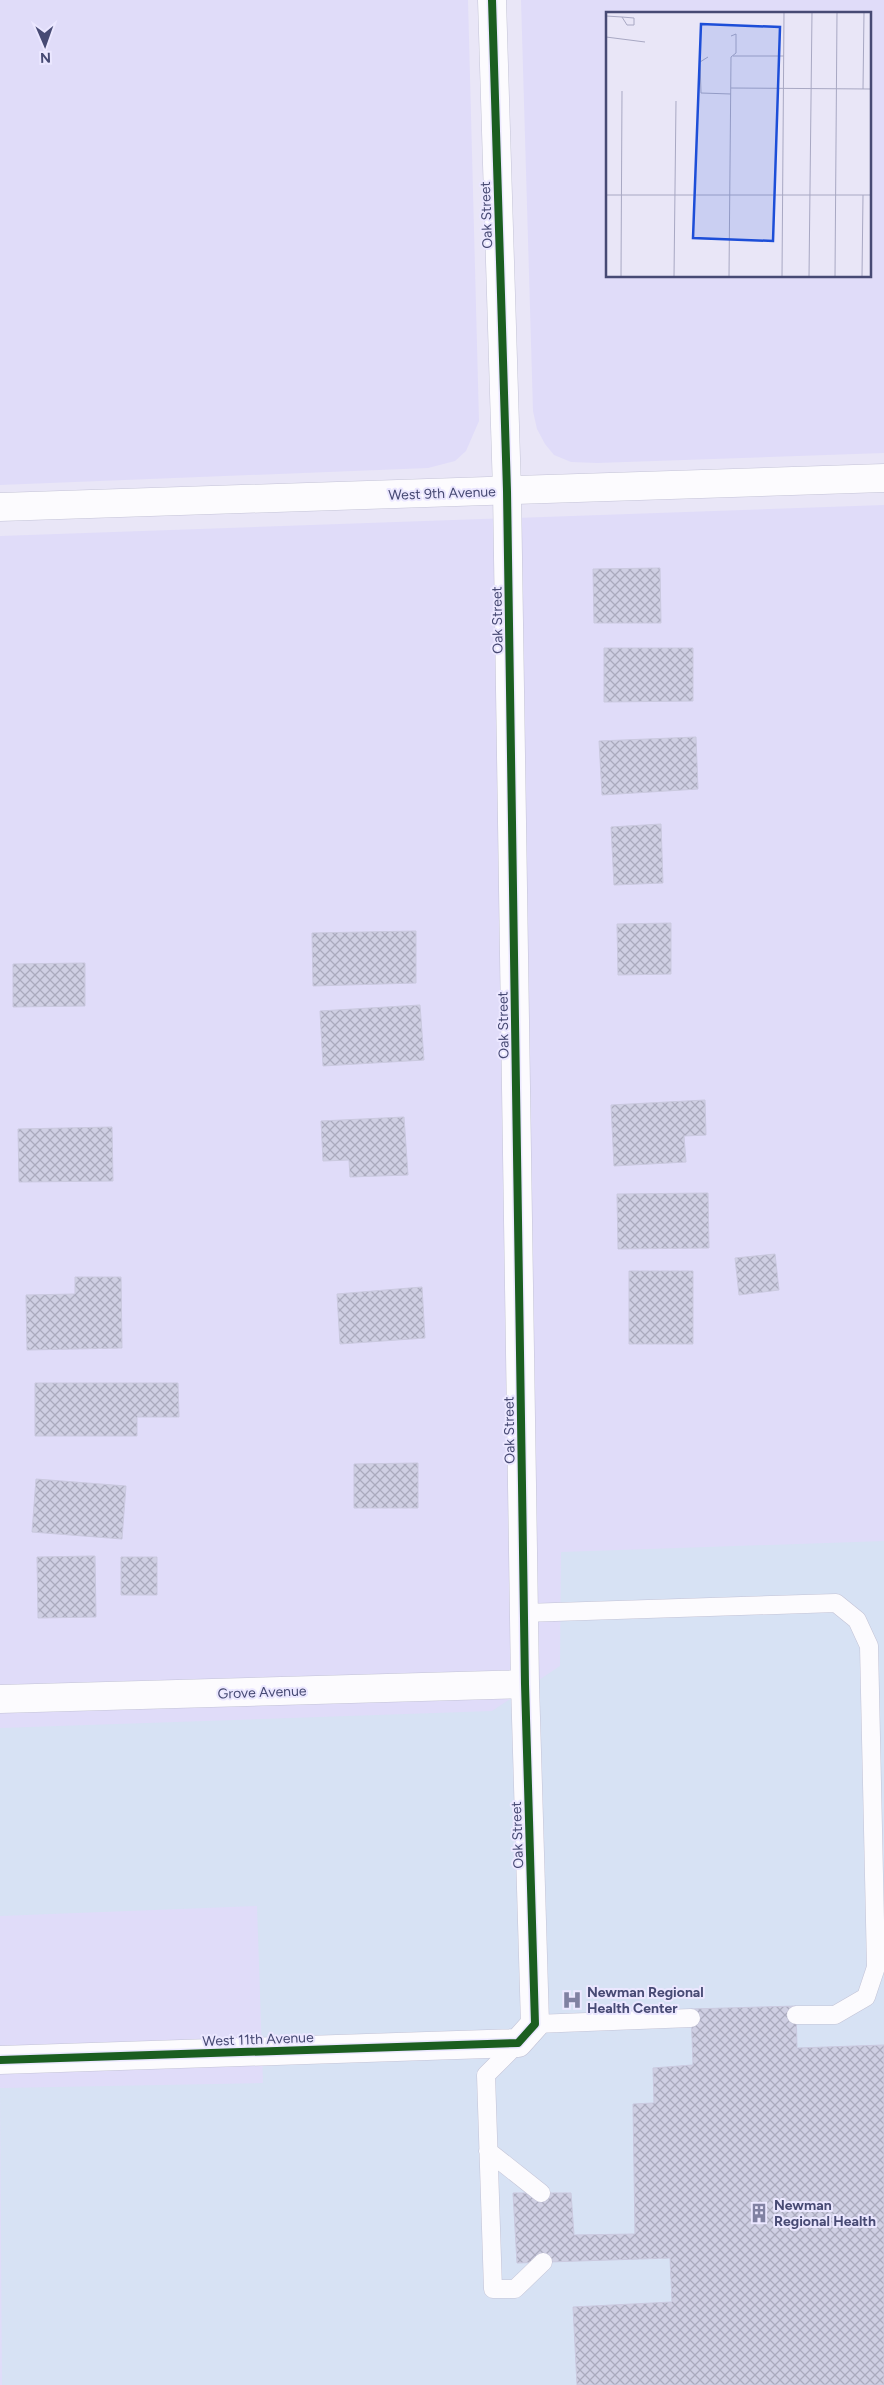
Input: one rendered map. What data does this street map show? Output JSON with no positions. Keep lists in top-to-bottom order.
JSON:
{
  "streets": {
    "street": [
      "Oak Street",
      "West 9th Avenue",
      "Grove Avenue",
      "West 11th Avenue"
    ]
  },
  "crossings": [
    ["Oak Street", "West 9th Avenue"],
    ["Oak Street", "Grove Avenue"],
    ["Oak Street", "West 11th Avenue"]
  ],
  "places": {
    "hospital": ["Newman Regional Health Center"],
    "building": ["Newman Regional Health"]
  },
  "north": "bottom"
}
